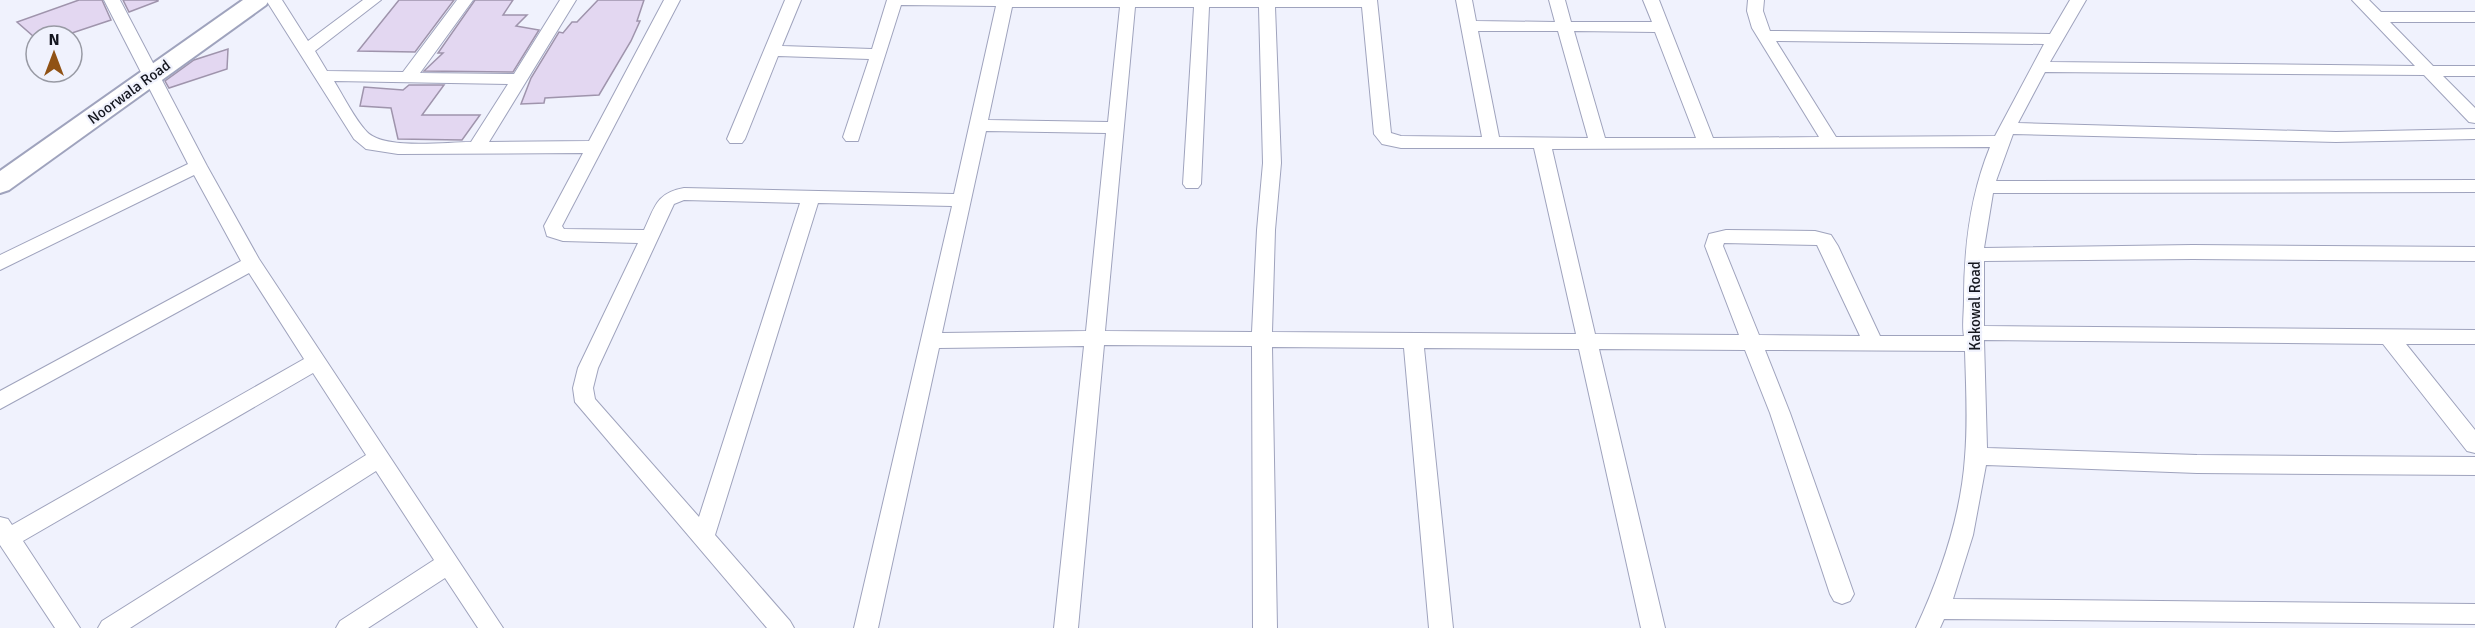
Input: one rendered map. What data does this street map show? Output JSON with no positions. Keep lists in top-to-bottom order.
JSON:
{
  "streets": {
    "street": ["Noorwala Road", "Kakowal Road"]
  },
  "north": "top"
}
